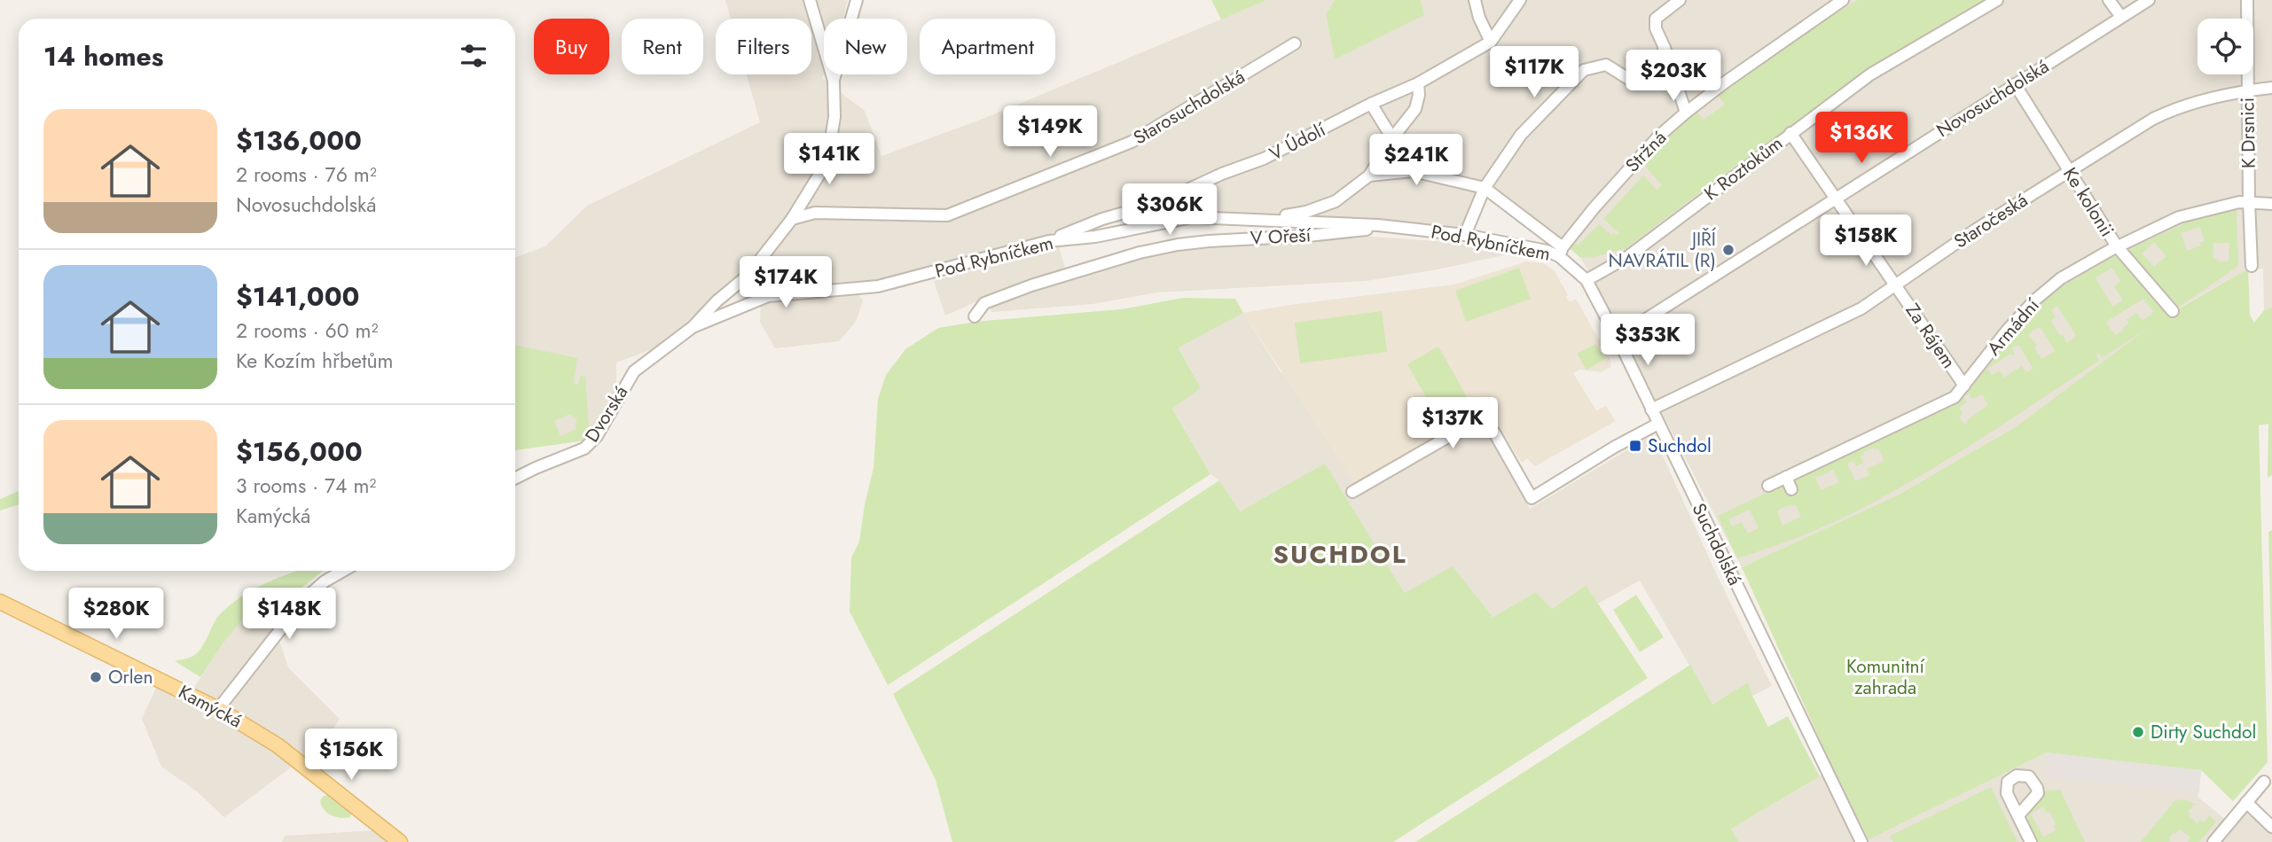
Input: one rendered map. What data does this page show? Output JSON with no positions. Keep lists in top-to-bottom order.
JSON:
{
  "streets": {
    "main road": ["Kamýcká"],
    "street": [
      "Novosuchdolská",
      "Starosuchdolská",
      "K Drsnici",
      "V Údolí",
      "Stržná",
      "K Roztokům",
      "Ke kolonii",
      "Staročeská",
      "V Ořeší",
      "Pod Rybníčkem",
      "Armádní",
      "Za Rájem",
      "Dvorská",
      "Suchdolská"
    ]
  },
  "crossings": [
    ["Novosuchdolská", "Ke kolonii"],
    ["Novosuchdolská", "Za Rájem"],
    ["Novosuchdolská", "Suchdolská"],
    ["K Drsnici", "Staročeská"],
    ["K Drsnici", "Armádní"],
    ["V Údolí", "Pod Rybníčkem"],
    ["Stržná", "Pod Rybníčkem"],
    ["Stržná", "Suchdolská"],
    ["K Roztokům", "Za Rájem"],
    ["K Roztokům", "Suchdolská"],
    ["Ke kolonii", "Staročeská"],
    ["Ke kolonii", "Armádní"],
    ["Staročeská", "Za Rájem"],
    ["Staročeská", "Suchdolská"],
    ["V Ořeší", "Pod Rybníčkem"],
    ["Pod Rybníčkem", "Dvorská"],
    ["Pod Rybníčkem", "Suchdolská"],
    ["Armádní", "Za Rájem"]
  ],
  "districts": ["SUCHDOL"],
  "parks": ["Komunitní zahrada"],
  "places": {
    "other": ["JIŘÍ NAVRÁTIL (R)", "Orlen", "Dirty Suchdol"],
    "transit": ["Suchdol"]
  },
  "page": {
    "chip": [
      "Buy",
      "Rent",
      "Filters",
      "New",
      "Apartment"
    ],
    "heading": "14 homes",
    "price": [
      "$117K",
      "$203K",
      "$149K",
      "$136K",
      "$141K",
      "$241K",
      "$306K",
      "$158K",
      "$174K",
      "$353K",
      "$137K",
      "$280K",
      "$148K",
      "$156K"
    ],
    "list": [
      {
        "name": "$136,000",
        "note": "2 rooms · 76 m² · Novosuchdolská"
      },
      {
        "name": "$141,000",
        "note": "2 rooms · 60 m² · Ke Kozím hřbetům"
      },
      {
        "name": "$156,000",
        "note": "3 rooms · 74 m² · Kamýcká"
      }
    ]
  }
}
